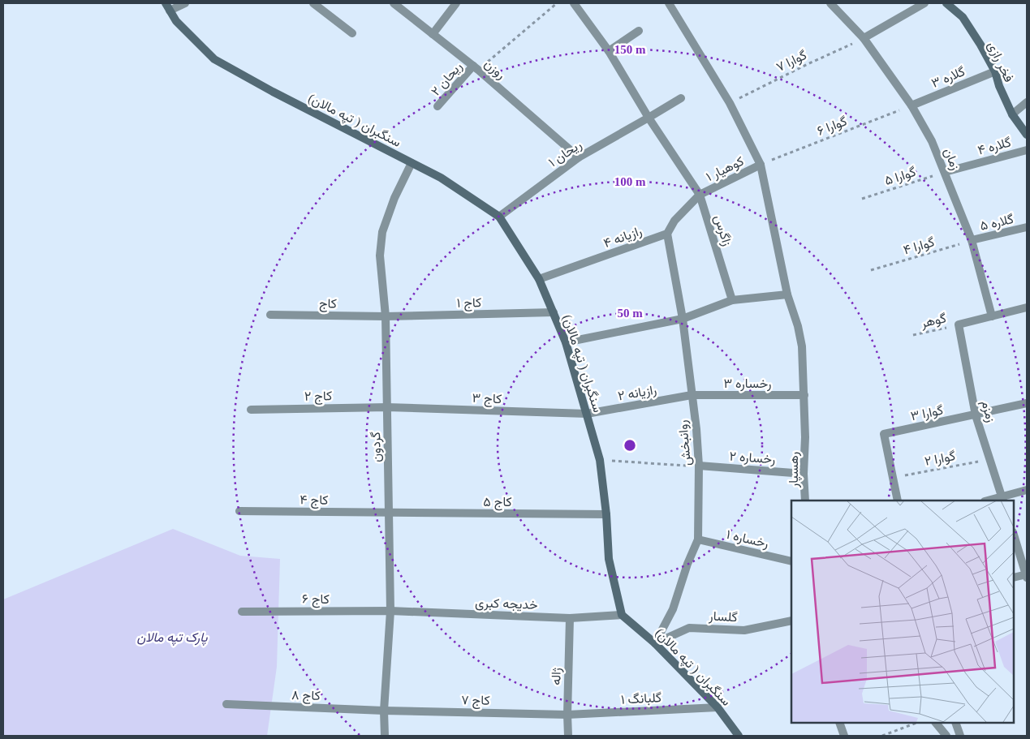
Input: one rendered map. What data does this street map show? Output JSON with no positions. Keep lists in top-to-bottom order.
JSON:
{
  "streets": {
    "main road": ["فخر رازی", "سنگبران ( تپه مالان)"],
    "street": [
      "روزن",
      "گلاره ۳",
      "ریحان ۲",
      "گلاره ۴",
      "ریحان ۱",
      "زمان",
      "کوهیار ۱",
      "گلاره ۵",
      "زاگرس",
      "رازیانه ۴",
      "کاج ۱",
      "کاج",
      "رخساره ۳",
      "رازیانه ۲",
      "کاج ۲",
      "کاج ۳",
      "زمزم",
      "گوارا ۳",
      "روانبخش",
      "گردون",
      "رخساره ۲",
      "رهسپار",
      "کاج ۴",
      "کاج ۵",
      "رخساره ۱",
      "کاج ۶",
      "خدیجه کبری",
      "گلسار",
      "ژاله",
      "کاج ۸",
      "گلبانگ ۱",
      "کاج ۷"
    ],
    "path": [
      "گوارا ۷",
      "گوارا ۶",
      "گوارا ۵",
      "گوارا ۴",
      "گوهر",
      "گوارا ۲"
    ]
  },
  "crossings": [
    ["گوارا ۷", "زمان"],
    ["فخر رازی", "گلاره ۳"],
    ["روزن", "ریحان ۲"],
    ["روزن", "ریحان ۱"],
    ["گلاره ۳", "گوارا ۶"],
    ["گلاره ۳", "زمان"],
    ["سنگبران ( تپه مالان)", "ریحان ۱"],
    ["سنگبران ( تپه مالان)", "رازیانه ۴"],
    ["سنگبران ( تپه مالان)", "کاج ۱"],
    ["سنگبران ( تپه مالان)", "رازیانه ۲"],
    ["سنگبران ( تپه مالان)", "کاج ۳"],
    ["سنگبران ( تپه مالان)", "روانبخش"],
    ["سنگبران ( تپه مالان)", "گردون"],
    ["سنگبران ( تپه مالان)", "کاج ۵"],
    ["سنگبران ( تپه مالان)", "خدیجه کبری"],
    ["سنگبران ( تپه مالان)", "گلسار"],
    ["سنگبران ( تپه مالان)", "گلبانگ ۱"],
    ["گوارا ۶", "زمان"],
    ["گوارا ۶", "کوهیار ۱"],
    ["گلاره ۴", "زمان"],
    ["گلاره ۴", "گوارا ۵"],
    ["ریحان ۱", "زاگرس"],
    ["زمان", "گوارا ۵"],
    ["زمان", "گلاره ۵"],
    ["زمان", "گوارا ۴"],
    ["کوهیار ۱", "زاگرس"],
    ["گلاره ۵", "گوارا ۴"],
    ["رازیانه ۴", "روانبخش"],
    ["کاج ۱", "کاج"],
    ["کاج ۱", "گردون"],
    ["کاج", "گردون"],
    ["گوهر", "زمزم"],
    ["رخساره ۳", "رازیانه ۲"],
    ["رخساره ۳", "روانبخش"],
    ["رخساره ۳", "رهسپار"],
    ["رازیانه ۲", "کاج ۳"],
    ["رازیانه ۲", "روانبخش"],
    ["کاج ۲", "کاج ۳"],
    ["کاج ۲", "گردون"],
    ["کاج ۳", "گردون"],
    ["زمزم", "گوارا ۳"],
    ["زمزم", "گوارا ۲"],
    ["گوارا ۳", "گوارا ۲"],
    ["روانبخش", "رخساره ۲"],
    ["روانبخش", "رخساره ۱"],
    ["روانبخش", "گلسار"],
    ["گردون", "کاج ۴"],
    ["گردون", "کاج ۵"],
    ["گردون", "کاج ۶"],
    ["گردون", "خدیجه کبری"],
    ["گردون", "کاج ۸"],
    ["گردون", "کاج ۷"],
    ["رخساره ۲", "رهسپار"],
    ["کاج ۴", "کاج ۵"],
    ["کاج ۶", "خدیجه کبری"],
    ["خدیجه کبری", "ژاله"],
    ["ژاله", "گلبانگ ۱"],
    ["ژاله", "کاج ۷"],
    ["کاج ۸", "کاج ۷"],
    ["گلبانگ ۱", "کاج ۷"]
  ],
  "parks": ["پارک تپه مالان"],
  "rings": ["150 m", "100 m", "50 m"]
}
